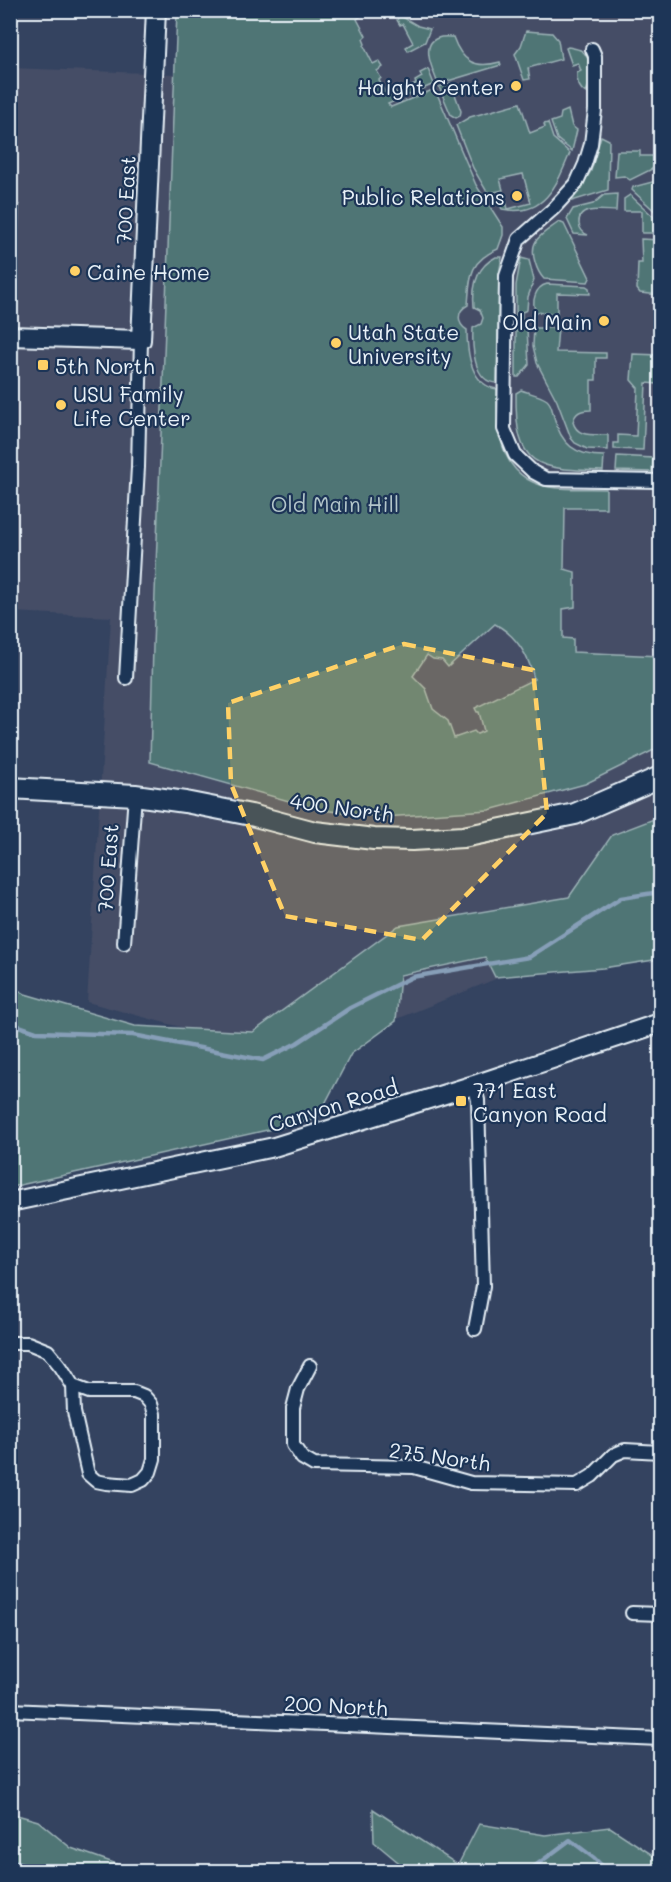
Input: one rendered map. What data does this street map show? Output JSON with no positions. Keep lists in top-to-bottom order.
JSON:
{
  "streets": {
    "main road": ["400 North"],
    "street": [
      "700 East",
      "Canyon Road",
      "275 North",
      "200 North"
    ]
  },
  "crossings": [
    ["700 East", "400 North"]
  ],
  "parks": ["Old Main Hill"],
  "places": {
    "other": [
      "Haight Center",
      "Public Relations",
      "Caine Home",
      "Old Main",
      "Utah State University",
      "USU Family Life Center"
    ],
    "transit": ["5th North", "771 East Canyon Road"]
  }
}
